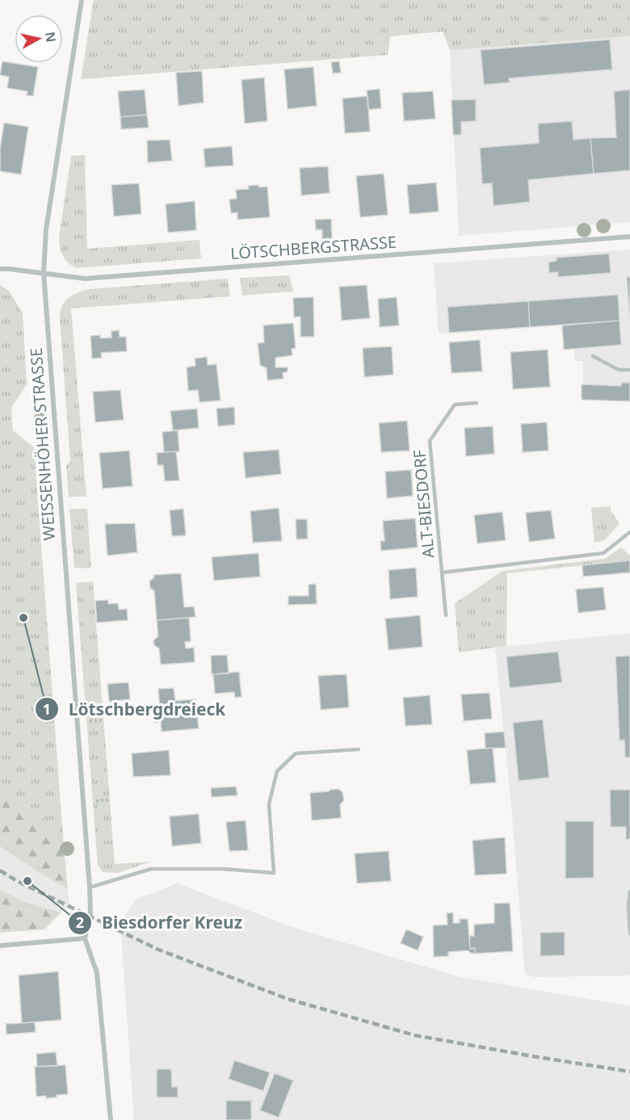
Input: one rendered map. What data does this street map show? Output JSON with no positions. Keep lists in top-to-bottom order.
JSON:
{
  "streets": {
    "street": ["LÖTSCHBERGSTRASSE", "WEISSENHÖHER STRASSE"],
    "lane": ["ALT-BIESDORF"]
  },
  "crossings": [
    ["LÖTSCHBERGSTRASSE", "WEISSENHÖHER STRASSE"]
  ],
  "places": ["Lötschbergdreieck", "Biesdorfer Kreuz"],
  "north": "right"
}
